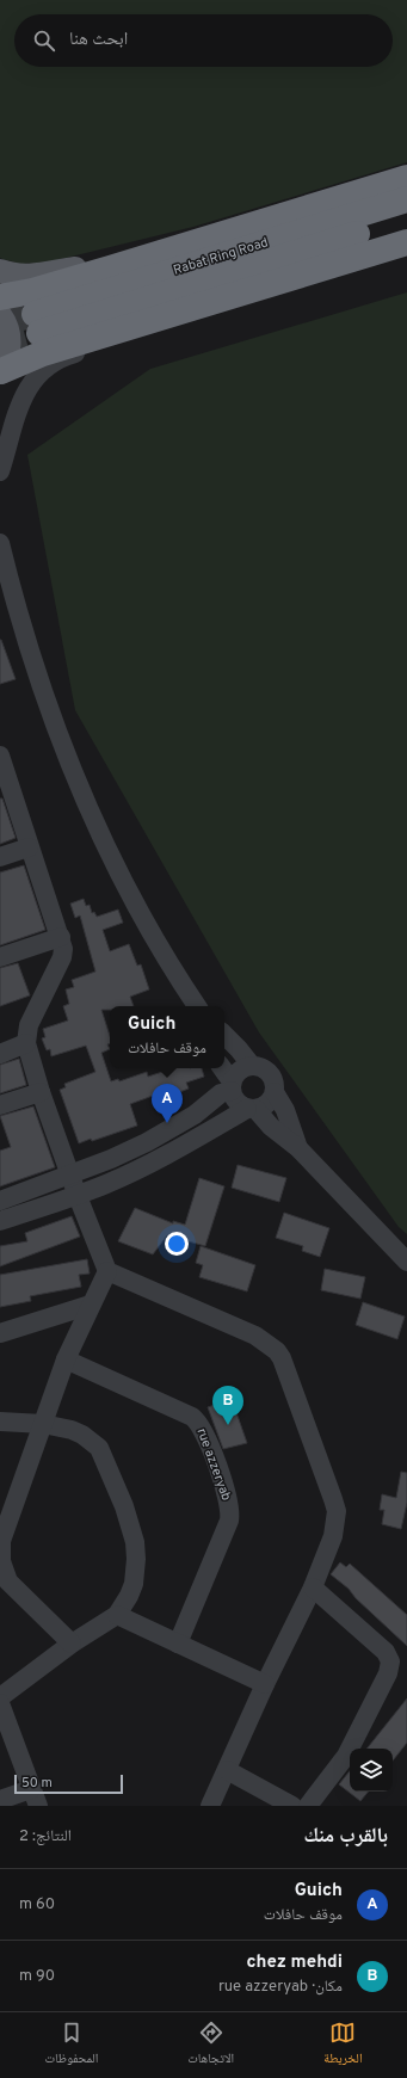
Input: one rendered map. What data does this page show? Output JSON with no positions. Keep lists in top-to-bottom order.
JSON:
{
  "streets": {
    "highway": ["Rabat Ring Road"],
    "street": ["rue azzeryab"]
  },
  "scale_bar": "50 m",
  "page": {
    "search": "ابحث هنا",
    "popup": ["Guich", "موقف حافلات"],
    "pins": ["A", "B"],
    "scale": "50 m",
    "heading": ["بالقرب منك", "النتائج: 2"],
    "list": [
      {
        "mark": "A",
        "name": "Guich",
        "note": "موقف حافلات",
        "value": "60 m"
      },
      {
        "mark": "B",
        "name": "chez mehdi",
        "note": "مكان · rue azzeryab",
        "value": "90 m"
      }
    ],
    "nav": ["الخريطة", "الاتجاهات", "المحفوظات"]
  }
}
